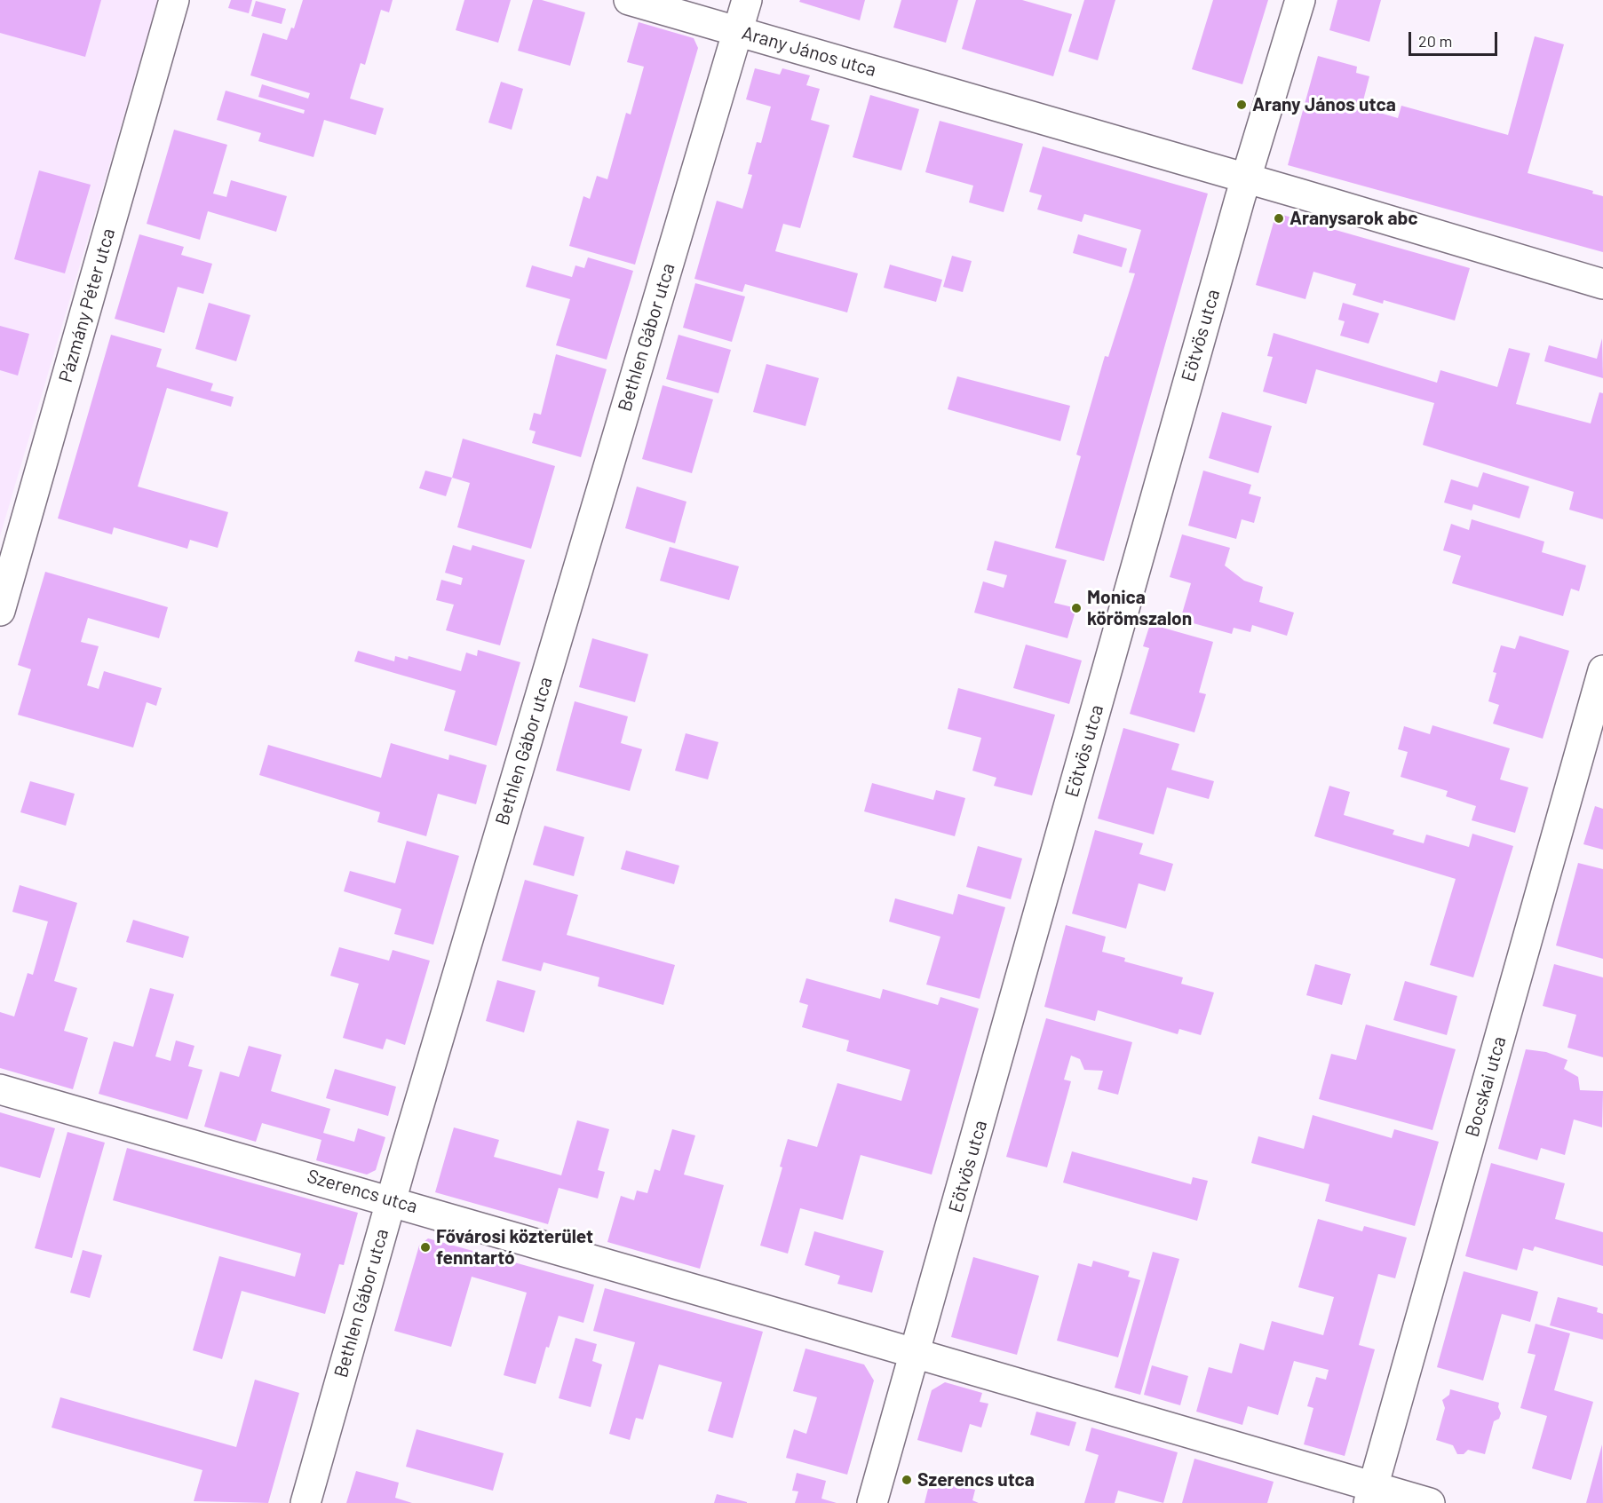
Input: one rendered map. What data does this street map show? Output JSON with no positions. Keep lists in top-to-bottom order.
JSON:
{
  "streets": {
    "street": [
      "Arany János utca",
      "Pázmány Péter utca",
      "Eötvös utca",
      "Bethlen Gábor utca",
      "Bocskai utca",
      "Szerencs utca"
    ]
  },
  "crossings": [
    ["Arany János utca", "Eötvös utca"],
    ["Arany János utca", "Bethlen Gábor utca"],
    ["Eötvös utca", "Szerencs utca"],
    ["Bethlen Gábor utca", "Szerencs utca"],
    ["Bocskai utca", "Szerencs utca"]
  ],
  "places": [
    "Arany János utca",
    "Aranysarok abc",
    "Monica körömszalon",
    "Fővárosi közterület fenntartó",
    "Szerencs utca"
  ],
  "scale_bar": "20 m"
}
